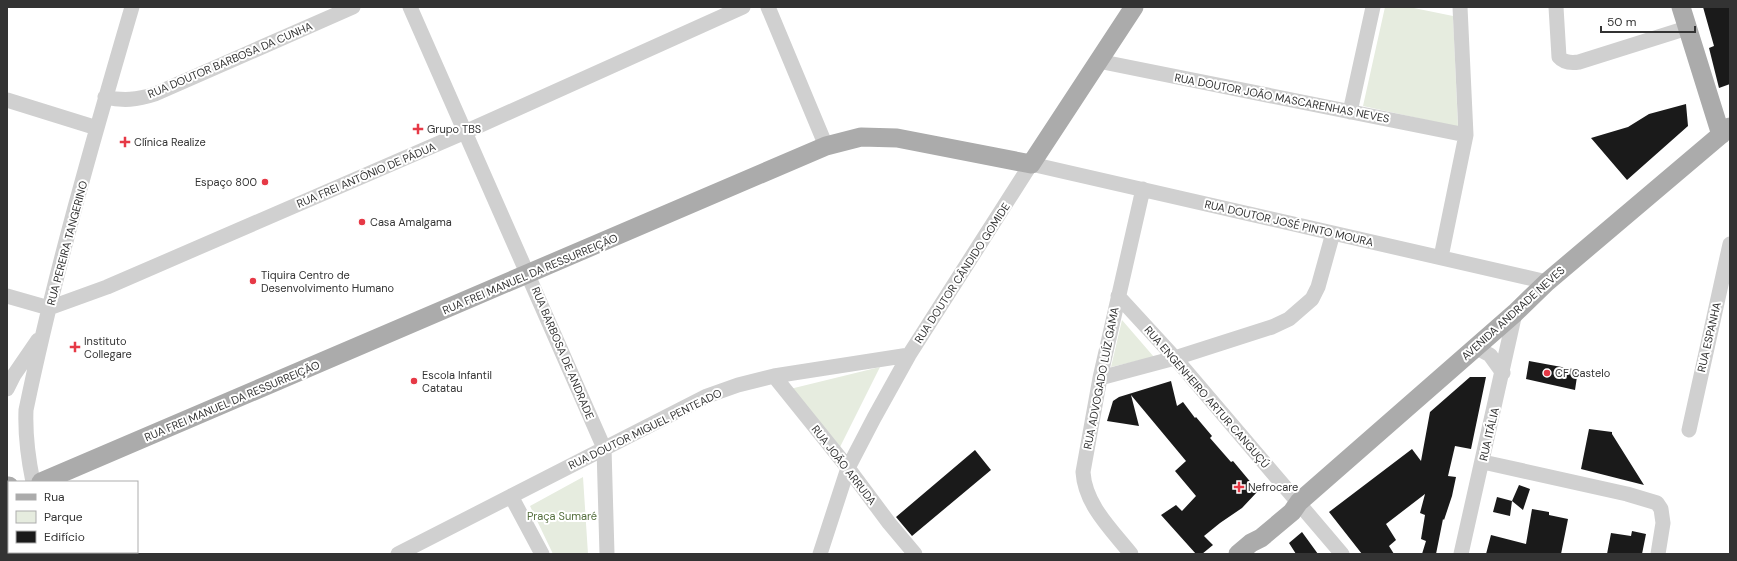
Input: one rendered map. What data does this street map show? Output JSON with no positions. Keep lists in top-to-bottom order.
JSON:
{
  "streets": {
    "main road": ["RUA DOUTOR CÂNDIDO GOMIDE", "RUA FREI MANUEL DA RESSURREIÇÃO", "AVENIDA ANDRADE NEVES"],
    "street": [
      "RUA DOUTOR BARBOSA DA CUNHA",
      "RUA DOUTOR JOÃO MASCARENHAS NEVES",
      "RUA FREI ANTÔNIO DE PÁDUA",
      "RUA DOUTOR JOSÉ PINTO MOURA",
      "RUA PEREIRA TANGERINO",
      "RUA ESPANHA",
      "RUA BARBOSA DE ANDRADE",
      "RUA ADVOGADO LUÍZ GAMA",
      "RUA ENGENHEIRO ARTUR CANGUÇÚ",
      "RUA DOUTOR MIGUEL PENTEADO",
      "RUA ITÁLIA",
      "RUA JOÃO ARRUDA"
    ]
  },
  "crossings": [
    ["RUA DOUTOR BARBOSA DA CUNHA", "RUA PEREIRA TANGERINO"],
    ["RUA DOUTOR JOÃO MASCARENHAS NEVES", "RUA DOUTOR CÂNDIDO GOMIDE"],
    ["RUA FREI ANTÔNIO DE PÁDUA", "RUA PEREIRA TANGERINO"],
    ["RUA FREI ANTÔNIO DE PÁDUA", "RUA BARBOSA DE ANDRADE"],
    ["RUA DOUTOR JOSÉ PINTO MOURA", "RUA DOUTOR CÂNDIDO GOMIDE"],
    ["RUA DOUTOR JOSÉ PINTO MOURA", "RUA FREI MANUEL DA RESSURREIÇÃO"],
    ["RUA DOUTOR JOSÉ PINTO MOURA", "AVENIDA ANDRADE NEVES"],
    ["RUA DOUTOR JOSÉ PINTO MOURA", "RUA ADVOGADO LUÍZ GAMA"],
    ["RUA DOUTOR CÂNDIDO GOMIDE", "RUA FREI MANUEL DA RESSURREIÇÃO"],
    ["RUA DOUTOR CÂNDIDO GOMIDE", "RUA DOUTOR MIGUEL PENTEADO"],
    ["RUA DOUTOR CÂNDIDO GOMIDE", "RUA JOÃO ARRUDA"],
    ["RUA FREI MANUEL DA RESSURREIÇÃO", "RUA BARBOSA DE ANDRADE"],
    ["AVENIDA ANDRADE NEVES", "RUA ENGENHEIRO ARTUR CANGUÇÚ"],
    ["AVENIDA ANDRADE NEVES", "RUA ITÁLIA"],
    ["RUA BARBOSA DE ANDRADE", "RUA DOUTOR MIGUEL PENTEADO"],
    ["RUA ADVOGADO LUÍZ GAMA", "RUA ENGENHEIRO ARTUR CANGUÇÚ"],
    ["RUA DOUTOR MIGUEL PENTEADO", "RUA JOÃO ARRUDA"]
  ],
  "parks": ["Praça Sumaré"],
  "places": {
    "health": [
      "Grupo TBS",
      "Clínica Realize",
      "Instituto Collegare",
      "Nefrocare"
    ],
    "other": [
      "Espaço 800",
      "Casa Amalgama",
      "Tiquira Centro de Desenvolvimento Humano",
      "CF Castelo",
      "Escola Infantil Catatau"
    ]
  },
  "legend": ["Rua", "Parque", "Edifício"],
  "scale_bar": "50 m"
}
